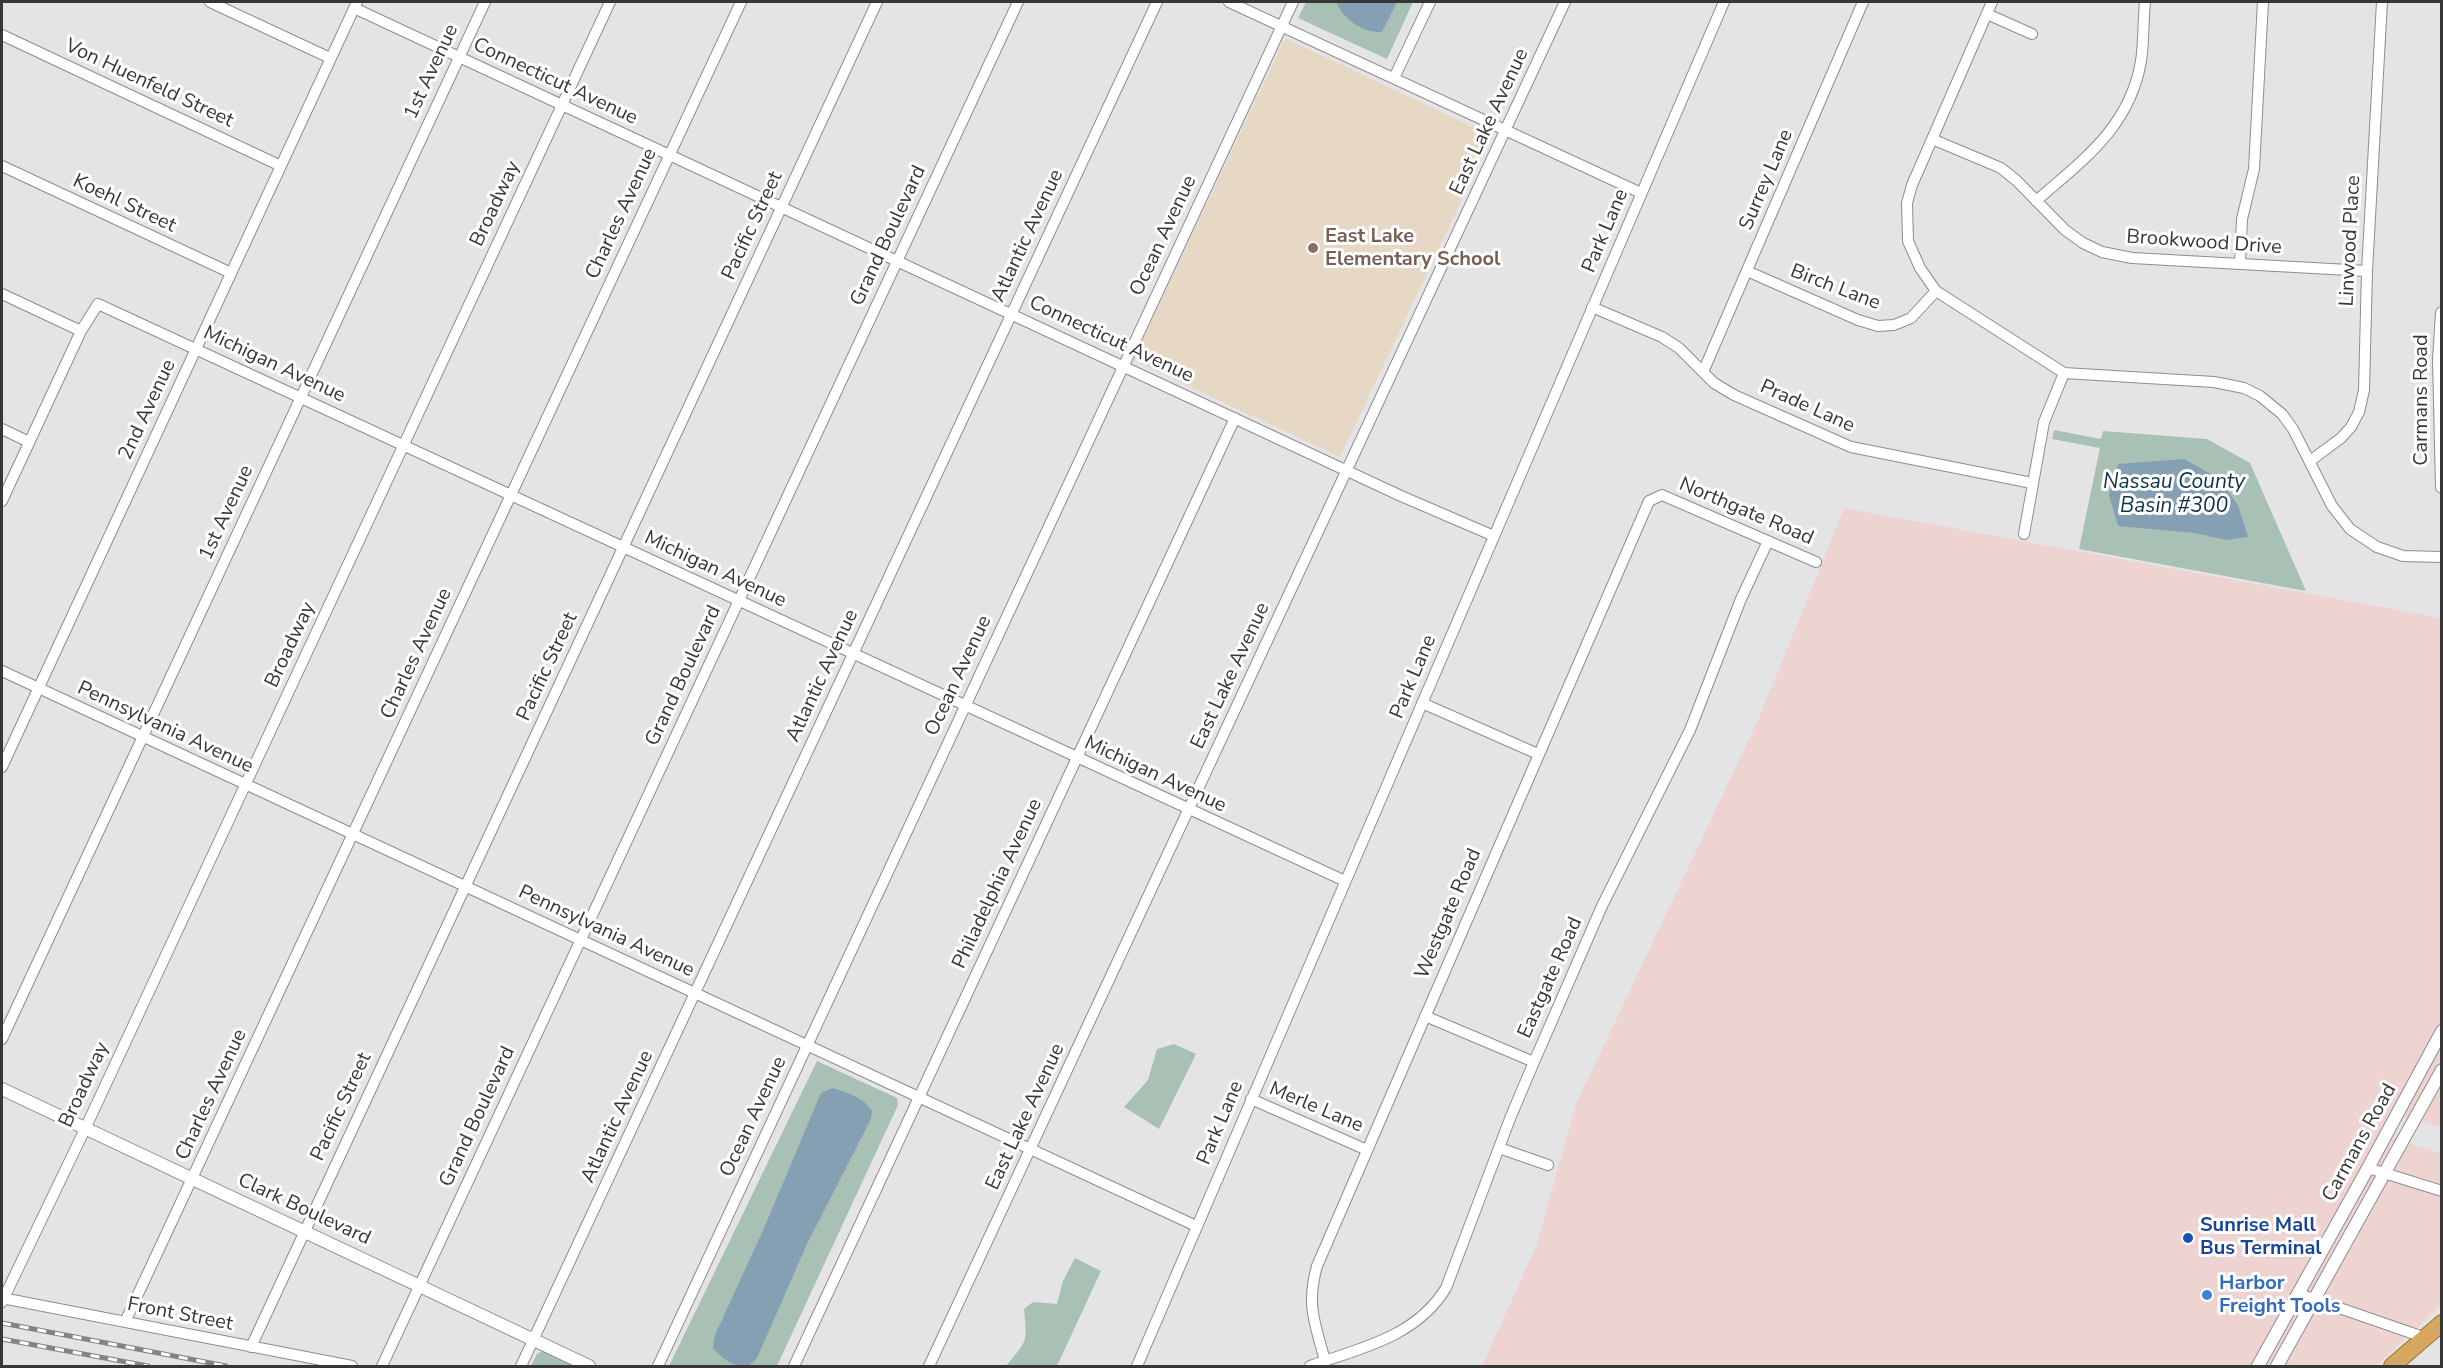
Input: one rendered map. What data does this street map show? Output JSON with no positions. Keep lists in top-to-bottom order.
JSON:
{
  "streets": {
    "street": [
      "1st Avenue",
      "Connecticut Avenue",
      "Von Huenfeld Street",
      "East Lake Avenue",
      "Surrey Lane",
      "Koehl Street",
      "Broadway",
      "Charles Avenue",
      "Pacific Street",
      "Park Lane",
      "Grand Boulevard",
      "Atlantic Avenue",
      "Ocean Avenue",
      "Linwood Place",
      "Brookwood Drive",
      "Birch Lane",
      "Michigan Avenue",
      "Carmans Road",
      "Prade Lane",
      "2nd Avenue",
      "Northgate Road",
      "Pennsylvania Avenue",
      "Philadelphia Avenue",
      "Westgate Road",
      "Eastgate Road",
      "Merle Lane",
      "Clark Boulevard",
      "Front Street"
    ]
  },
  "crossings": [
    ["1st Avenue", "Connecticut Avenue"],
    ["1st Avenue", "Michigan Avenue"],
    ["1st Avenue", "Pennsylvania Avenue"],
    ["Connecticut Avenue", "East Lake Avenue"],
    ["Connecticut Avenue", "Broadway"],
    ["Connecticut Avenue", "Charles Avenue"],
    ["Connecticut Avenue", "Pacific Street"],
    ["Connecticut Avenue", "Park Lane"],
    ["Connecticut Avenue", "Grand Boulevard"],
    ["Connecticut Avenue", "Atlantic Avenue"],
    ["Connecticut Avenue", "Ocean Avenue"],
    ["Connecticut Avenue", "2nd Avenue"],
    ["Connecticut Avenue", "Philadelphia Avenue"],
    ["Von Huenfeld Street", "2nd Avenue"],
    ["East Lake Avenue", "Michigan Avenue"],
    ["East Lake Avenue", "Pennsylvania Avenue"],
    ["Surrey Lane", "Birch Lane"],
    ["Surrey Lane", "Prade Lane"],
    ["Koehl Street", "2nd Avenue"],
    ["Broadway", "Michigan Avenue"],
    ["Broadway", "Pennsylvania Avenue"],
    ["Broadway", "Clark Boulevard"],
    ["Broadway", "Front Street"],
    ["Charles Avenue", "Michigan Avenue"],
    ["Charles Avenue", "Pennsylvania Avenue"],
    ["Charles Avenue", "Clark Boulevard"],
    ["Charles Avenue", "Front Street"],
    ["Pacific Street", "Michigan Avenue"],
    ["Pacific Street", "Pennsylvania Avenue"],
    ["Pacific Street", "Clark Boulevard"],
    ["Pacific Street", "Front Street"],
    ["Park Lane", "Michigan Avenue"],
    ["Park Lane", "Prade Lane"],
    ["Park Lane", "Pennsylvania Avenue"],
    ["Park Lane", "Merle Lane"],
    ["Grand Boulevard", "Michigan Avenue"],
    ["Grand Boulevard", "Pennsylvania Avenue"],
    ["Grand Boulevard", "Clark Boulevard"],
    ["Atlantic Avenue", "Michigan Avenue"],
    ["Atlantic Avenue", "Pennsylvania Avenue"],
    ["Atlantic Avenue", "Clark Boulevard"],
    ["Ocean Avenue", "Michigan Avenue"],
    ["Ocean Avenue", "Pennsylvania Avenue"],
    ["Linwood Place", "Brookwood Drive"],
    ["Michigan Avenue", "2nd Avenue"],
    ["Michigan Avenue", "Philadelphia Avenue"],
    ["2nd Avenue", "Pennsylvania Avenue"],
    ["Northgate Road", "Westgate Road"],
    ["Northgate Road", "Eastgate Road"],
    ["Pennsylvania Avenue", "Philadelphia Avenue"],
    ["Westgate Road", "Eastgate Road"],
    ["Westgate Road", "Merle Lane"]
  ],
  "water": ["Nassau County Basin #300"],
  "places": ["East Lake Elementary School", "Sunrise Mall Bus Terminal", "Harbor Freight Tools"]
}
